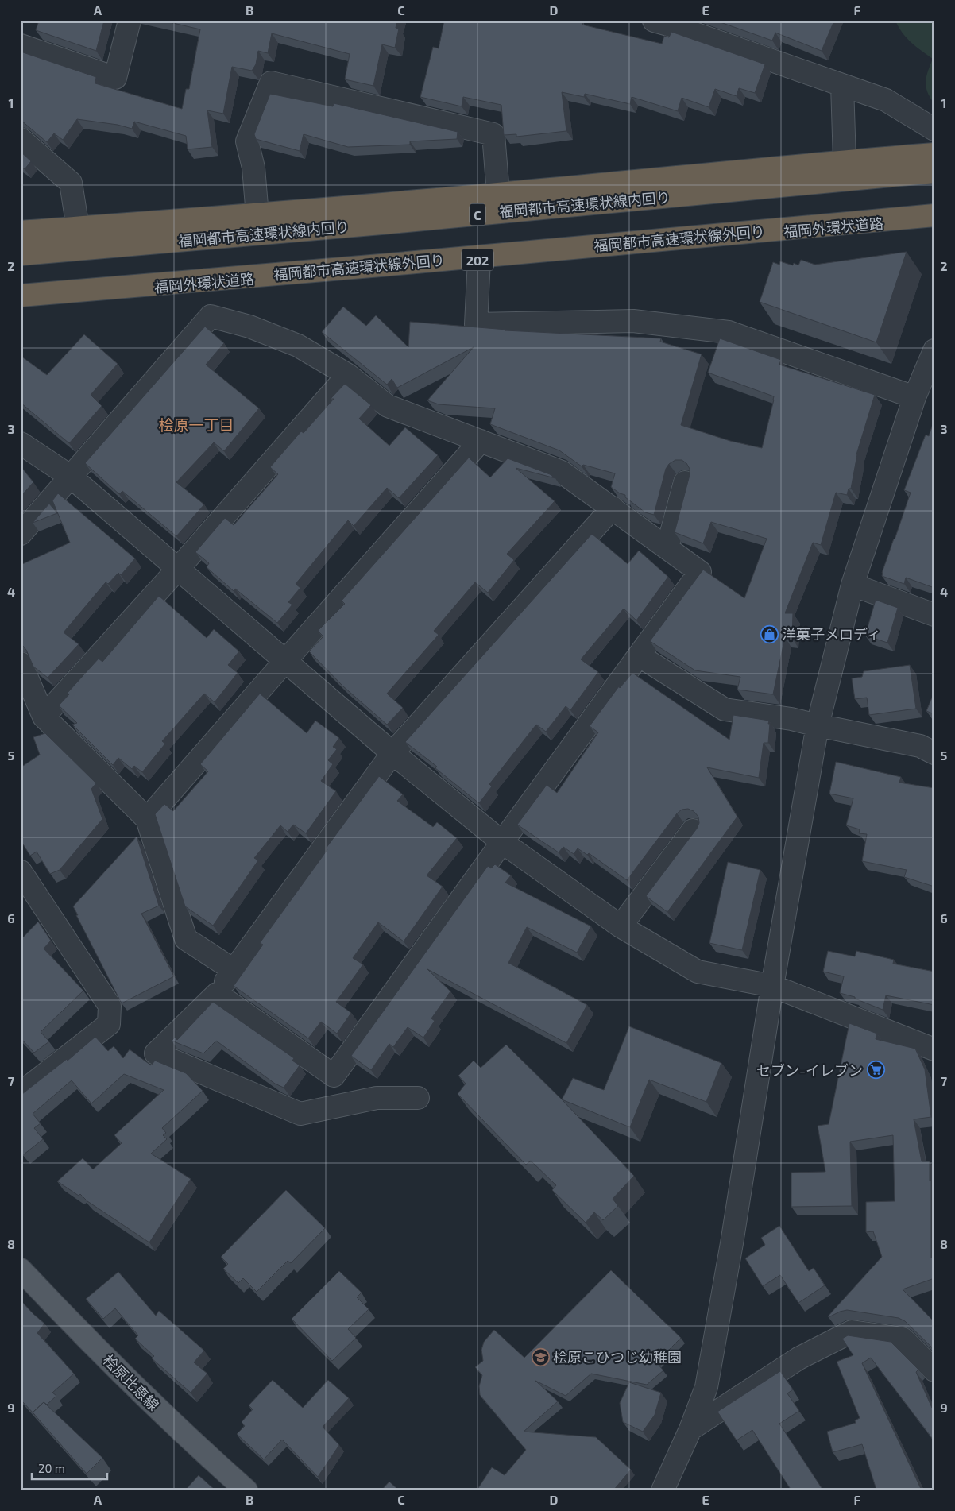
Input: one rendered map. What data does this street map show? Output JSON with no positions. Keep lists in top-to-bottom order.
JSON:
{
  "streets": {
    "highway": [
      "福岡都市高速環状線内回り",
      "C",
      "福岡外環状道路",
      "福岡都市高速環状線外回り",
      "202"
    ],
    "main road": ["桧原比恵線"]
  },
  "crossings": [
    ["福岡外環状道路", "福岡都市高速環状線外回り"]
  ],
  "districts": ["桧原一丁目"],
  "places": {
    "shop": ["洋菓子メロディ"],
    "supermarket": ["セブン-イレブン"],
    "school or university": ["桧原こひつじ幼稚園"]
  },
  "scale_bar": "20 m",
  "grid": {
    "columns": [
      "A",
      "B",
      "C",
      "D",
      "E",
      "F"
    ],
    "rows": [
      "1",
      "2",
      "3",
      "4",
      "5",
      "6",
      "7",
      "8",
      "9"
    ]
  }
}
